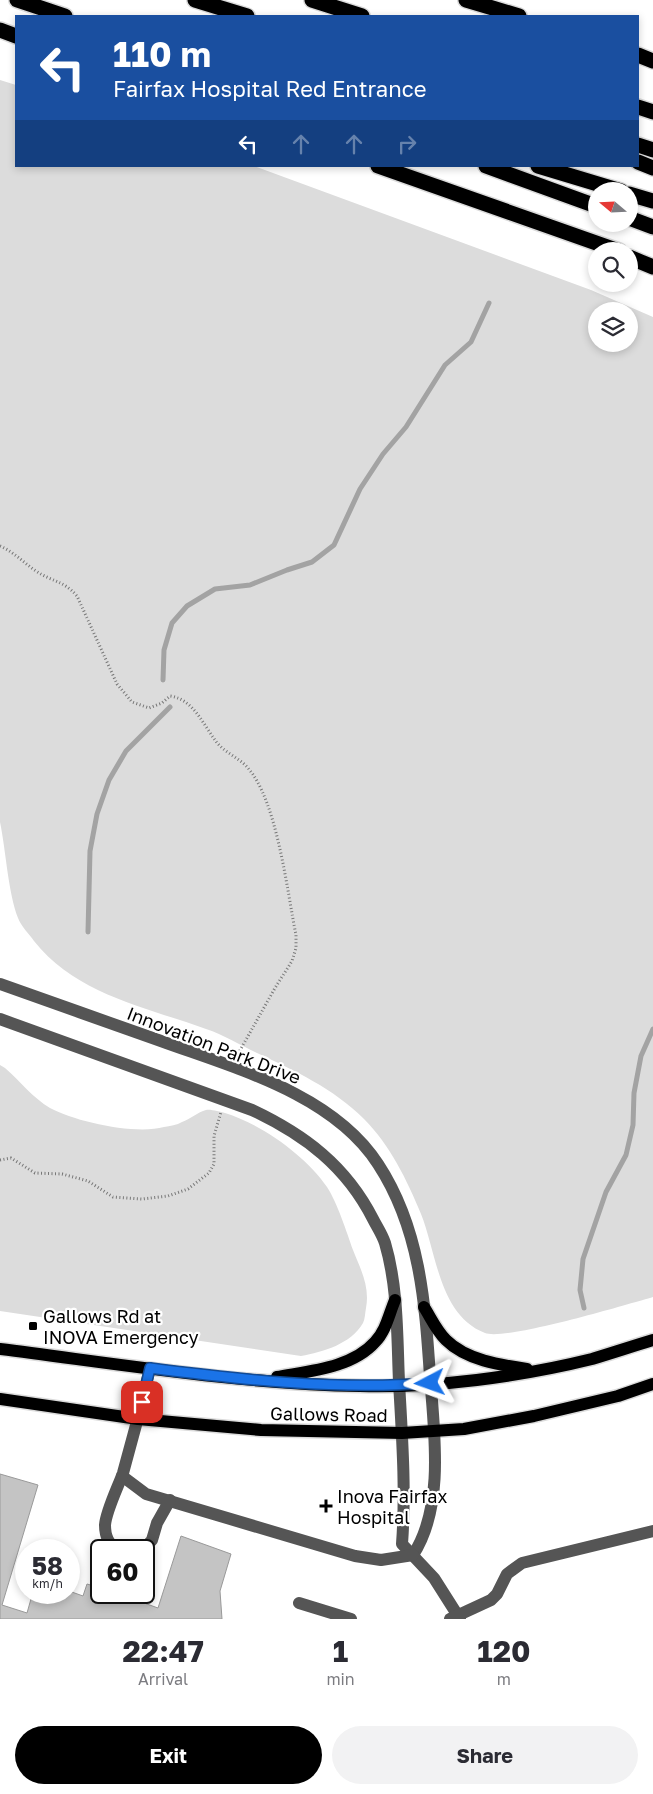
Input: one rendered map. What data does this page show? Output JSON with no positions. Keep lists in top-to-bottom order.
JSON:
{
  "streets": {
    "main road": ["Gallows Road"],
    "street": ["Innovation Park Drive"]
  },
  "crossings": [
    ["Innovation Park Drive", "Gallows Road"]
  ],
  "places": {
    "transit": ["Gallows Rd at INOVA Emergency"],
    "health": ["Inova Fairfax Hospital"]
  },
  "north": "left",
  "page": {
    "turn": ["110 m", "Fairfax Hospital Red Entrance"],
    "speed": "58 km/h",
    "limit": "60",
    "eta": [
      "22:47",
      "Arrival",
      "1",
      "min",
      "120",
      "m"
    ],
    "buttons": ["Exit", "Share"]
  }
}
